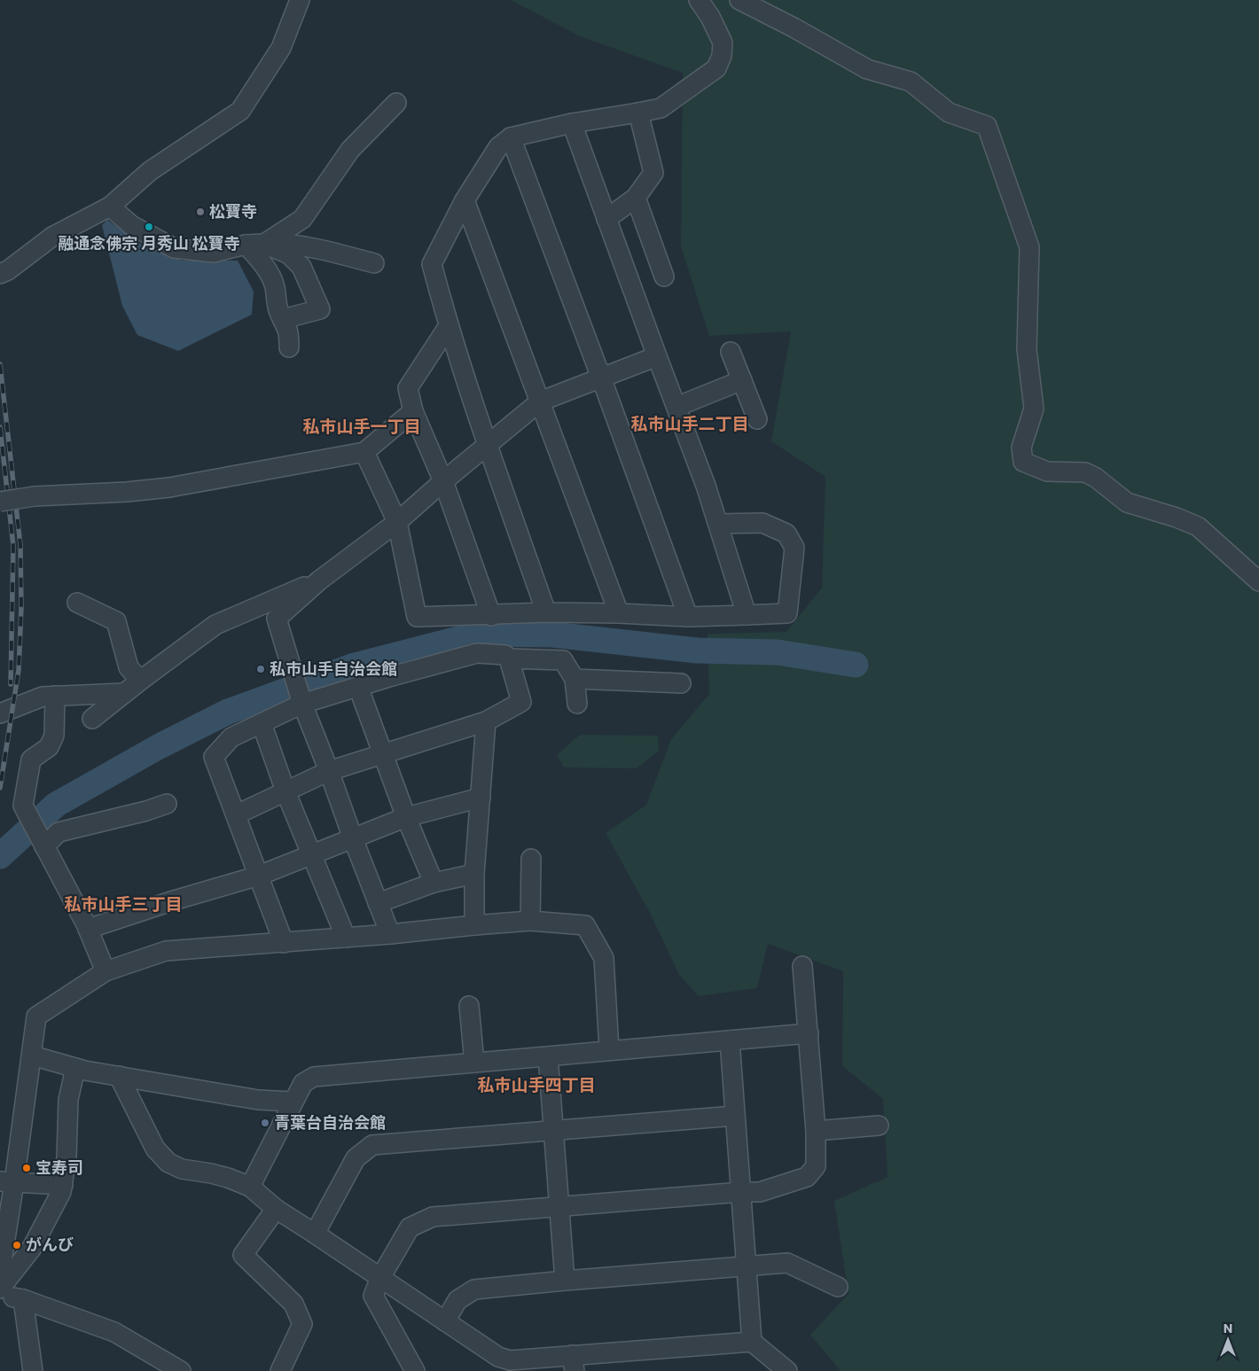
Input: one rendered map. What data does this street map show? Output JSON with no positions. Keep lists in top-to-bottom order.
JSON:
{
  "districts": [
    "私市山手二丁目",
    "私市山手一丁目",
    "私市山手三丁目",
    "私市山手四丁目"
  ],
  "places": [
    "松寶寺",
    "融通念佛宗 月秀山 松寶寺",
    "私市山手自治会館",
    "青葉台自治会館",
    "宝寿司",
    "がんび"
  ],
  "north": "top"
}
